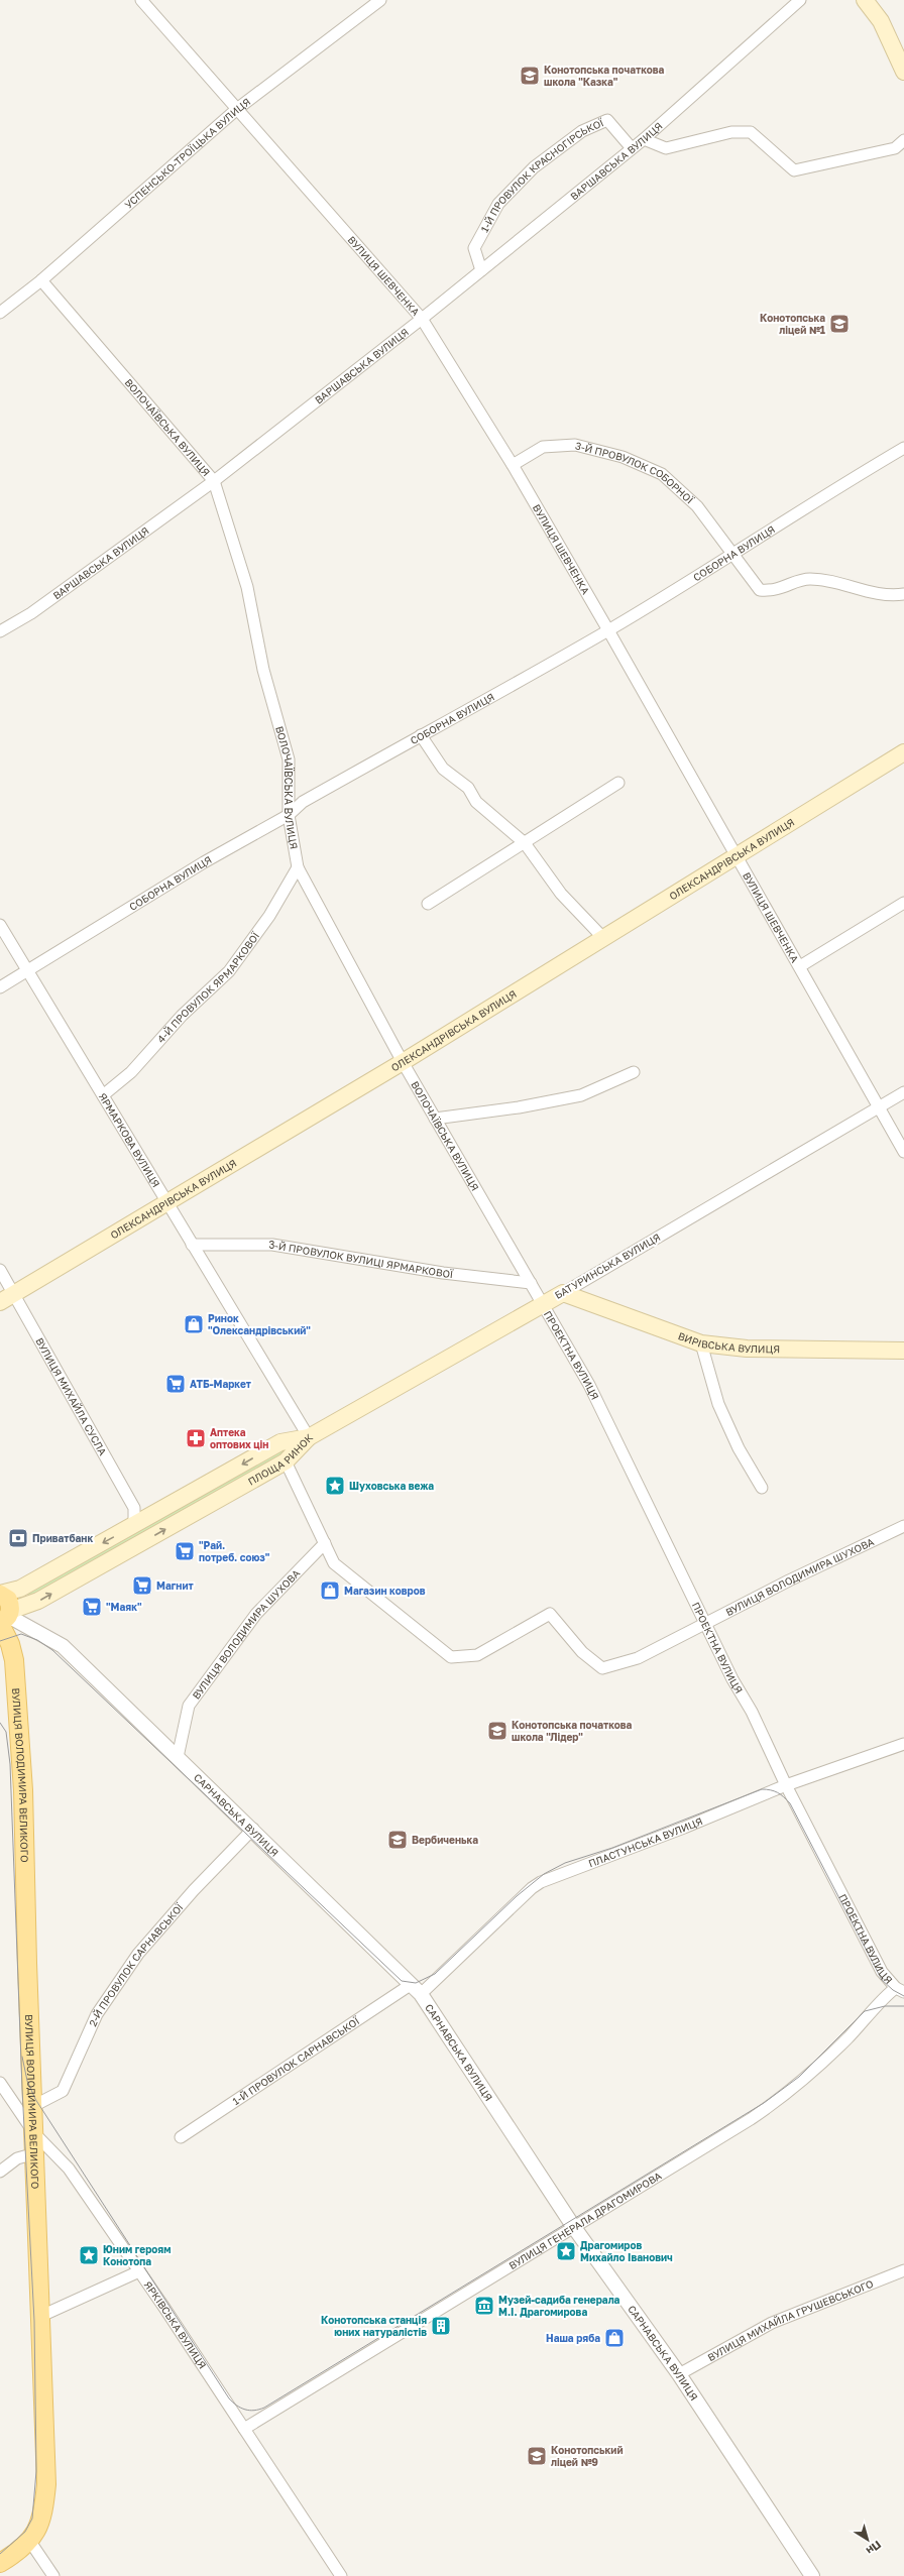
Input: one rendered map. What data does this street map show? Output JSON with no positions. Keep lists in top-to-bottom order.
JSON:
{
  "streets": {
    "main road": [
      "ОЛЕКСАНДРІВСЬКА ВУЛИЦЯ",
      "БАТУРИНСЬКА ВУЛИЦЯ",
      "ВИРІВСЬКА ВУЛИЦЯ",
      "ПЛОЩА РИНОК",
      "ВУЛИЦЯ ВОЛОДИМИРА ВЕЛИКОГО"
    ],
    "street": [
      "УСПЕНСЬКО-ТРОЇЦЬКА ВУЛИЦЯ",
      "ВАРШАВСЬКА ВУЛИЦЯ",
      "1-Й ПРОВУЛОК КРАСНОГІРСЬКОЇ",
      "ВУЛИЦЯ ШЕВЧЕНКА",
      "ВОЛОЧАЇВСЬКА ВУЛИЦЯ",
      "3-Й ПРОВУЛОК СОБОРНОЇ",
      "СОБОРНА ВУЛИЦЯ",
      "4-Й ПРОВУЛОК ЯРМАРКОВОЇ",
      "ЯРМАРКОВА ВУЛИЦЯ",
      "3-Й ПРОВУЛОК ВУЛИЦІ ЯРМАРКОВОЇ",
      "ПРОЕКТНА ВУЛИЦЯ",
      "ВУЛИЦЯ МИХАЙЛА СУСЛА",
      "ВУЛИЦЯ ВОЛОДИМИРА ШУХОВА",
      "САРНАВСЬКА ВУЛИЦЯ",
      "ПЛАСТУНСЬКА ВУЛИЦЯ",
      "2-Й ПРОВУЛОК САРНАВСЬКОЇ",
      "1-Й ПРОВУЛОК САРНАВСЬКОЇ",
      "ВУЛИЦЯ ГЕНЕРАЛА ДРАГОМИРОВА",
      "ВУЛИЦЯ МИХАЙЛА ГРУШЕВСЬКОГО",
      "ЯРКІВСЬКА ВУЛИЦЯ"
    ]
  },
  "crossings": [
    ["УСПЕНСЬКО-ТРОЇЦЬКА ВУЛИЦЯ", "ВУЛИЦЯ ШЕВЧЕНКА"],
    ["УСПЕНСЬКО-ТРОЇЦЬКА ВУЛИЦЯ", "ВОЛОЧАЇВСЬКА ВУЛИЦЯ"],
    ["ВАРШАВСЬКА ВУЛИЦЯ", "1-Й ПРОВУЛОК КРАСНОГІРСЬКОЇ"],
    ["ВАРШАВСЬКА ВУЛИЦЯ", "ВУЛИЦЯ ШЕВЧЕНКА"],
    ["ВАРШАВСЬКА ВУЛИЦЯ", "ВОЛОЧАЇВСЬКА ВУЛИЦЯ"],
    ["ВУЛИЦЯ ШЕВЧЕНКА", "3-Й ПРОВУЛОК СОБОРНОЇ"],
    ["ВУЛИЦЯ ШЕВЧЕНКА", "СОБОРНА ВУЛИЦЯ"],
    ["ВУЛИЦЯ ШЕВЧЕНКА", "ОЛЕКСАНДРІВСЬКА ВУЛИЦЯ"],
    ["ВУЛИЦЯ ШЕВЧЕНКА", "БАТУРИНСЬКА ВУЛИЦЯ"],
    ["ВОЛОЧАЇВСЬКА ВУЛИЦЯ", "СОБОРНА ВУЛИЦЯ"],
    ["ВОЛОЧАЇВСЬКА ВУЛИЦЯ", "ОЛЕКСАНДРІВСЬКА ВУЛИЦЯ"],
    ["ВОЛОЧАЇВСЬКА ВУЛИЦЯ", "4-Й ПРОВУЛОК ЯРМАРКОВОЇ"],
    ["ВОЛОЧАЇВСЬКА ВУЛИЦЯ", "3-Й ПРОВУЛОК ВУЛИЦІ ЯРМАРКОВОЇ"],
    ["ВОЛОЧАЇВСЬКА ВУЛИЦЯ", "БАТУРИНСЬКА ВУЛИЦЯ"],
    ["ВОЛОЧАЇВСЬКА ВУЛИЦЯ", "ПРОЕКТНА ВУЛИЦЯ"],
    ["3-Й ПРОВУЛОК СОБОРНОЇ", "СОБОРНА ВУЛИЦЯ"],
    ["СОБОРНА ВУЛИЦЯ", "ЯРМАРКОВА ВУЛИЦЯ"],
    ["ОЛЕКСАНДРІВСЬКА ВУЛИЦЯ", "ЯРМАРКОВА ВУЛИЦЯ"],
    ["ОЛЕКСАНДРІВСЬКА ВУЛИЦЯ", "ВУЛИЦЯ МИХАЙЛА СУСЛА"],
    ["4-Й ПРОВУЛОК ЯРМАРКОВОЇ", "ЯРМАРКОВА ВУЛИЦЯ"],
    ["ЯРМАРКОВА ВУЛИЦЯ", "3-Й ПРОВУЛОК ВУЛИЦІ ЯРМАРКОВОЇ"],
    ["ЯРМАРКОВА ВУЛИЦЯ", "БАТУРИНСЬКА ВУЛИЦЯ"],
    ["ЯРМАРКОВА ВУЛИЦЯ", "ПЛОЩА РИНОК"],
    ["БАТУРИНСЬКА ВУЛИЦЯ", "ВИРІВСЬКА ВУЛИЦЯ"],
    ["БАТУРИНСЬКА ВУЛИЦЯ", "ПРОЕКТНА ВУЛИЦЯ"],
    ["БАТУРИНСЬКА ВУЛИЦЯ", "ПЛОЩА РИНОК"],
    ["ПРОЕКТНА ВУЛИЦЯ", "ВУЛИЦЯ ВОЛОДИМИРА ШУХОВА"],
    ["ПРОЕКТНА ВУЛИЦЯ", "ПЛАСТУНСЬКА ВУЛИЦЯ"],
    ["ПРОЕКТНА ВУЛИЦЯ", "ВУЛИЦЯ ГЕНЕРАЛА ДРАГОМИРОВА"],
    ["ВУЛИЦЯ МИХАЙЛА СУСЛА", "ПЛОЩА РИНОК"],
    ["ПЛОЩА РИНОК", "ВУЛИЦЯ ВОЛОДИМИРА ШУХОВА"],
    ["ПЛОЩА РИНОК", "ВУЛИЦЯ ВОЛОДИМИРА ВЕЛИКОГО"],
    ["ПЛОЩА РИНОК", "САРНАВСЬКА ВУЛИЦЯ"],
    ["ВУЛИЦЯ ВОЛОДИМИРА ШУХОВА", "САРНАВСЬКА ВУЛИЦЯ"],
    ["ВУЛИЦЯ ВОЛОДИМИРА ВЕЛИКОГО", "САРНАВСЬКА ВУЛИЦЯ"],
    ["ВУЛИЦЯ ВОЛОДИМИРА ВЕЛИКОГО", "2-Й ПРОВУЛОК САРНАВСЬКОЇ"],
    ["ВУЛИЦЯ ВОЛОДИМИРА ВЕЛИКОГО", "ЯРКІВСЬКА ВУЛИЦЯ"],
    ["САРНАВСЬКА ВУЛИЦЯ", "ПЛАСТУНСЬКА ВУЛИЦЯ"],
    ["САРНАВСЬКА ВУЛИЦЯ", "2-Й ПРОВУЛОК САРНАВСЬКОЇ"],
    ["САРНАВСЬКА ВУЛИЦЯ", "1-Й ПРОВУЛОК САРНАВСЬКОЇ"],
    ["САРНАВСЬКА ВУЛИЦЯ", "ВУЛИЦЯ ГЕНЕРАЛА ДРАГОМИРОВА"],
    ["САРНАВСЬКА ВУЛИЦЯ", "ВУЛИЦЯ МИХАЙЛА ГРУШЕВСЬКОГО"],
    ["ПЛАСТУНСЬКА ВУЛИЦЯ", "1-Й ПРОВУЛОК САРНАВСЬКОЇ"],
    ["ВУЛИЦЯ ГЕНЕРАЛА ДРАГОМИРОВА", "ЯРКІВСЬКА ВУЛИЦЯ"]
  ],
  "places": {
    "school or university": [
      "Конотопська початкова школа \"Казка\"",
      "Конотопська ліцей №1",
      "Конотопська початкова школа \"Лідер\"",
      "Вербиченька",
      "Конотопський ліцей №9"
    ],
    "shop": ["Ринок \"Олександрівський\"", "Магазин ковров", "Наша ряба"],
    "supermarket": [
      "АТБ-Маркет",
      "\"Рай. потреб. союз\"",
      "Магнит",
      "\"Маяк\""
    ],
    "pharmacy": ["Аптека оптових цін"],
    "place": ["Шуховська вежа", "Драгомиров Михайло Іванович", "Юним героям Конотопа"],
    "bank": ["Приватбанк"],
    "museum": ["Музей-садиба генерала М.І. Драгомирова"],
    "building": ["Конотопська станція юних натуралістів"]
  },
  "north": "bottom right"
}
